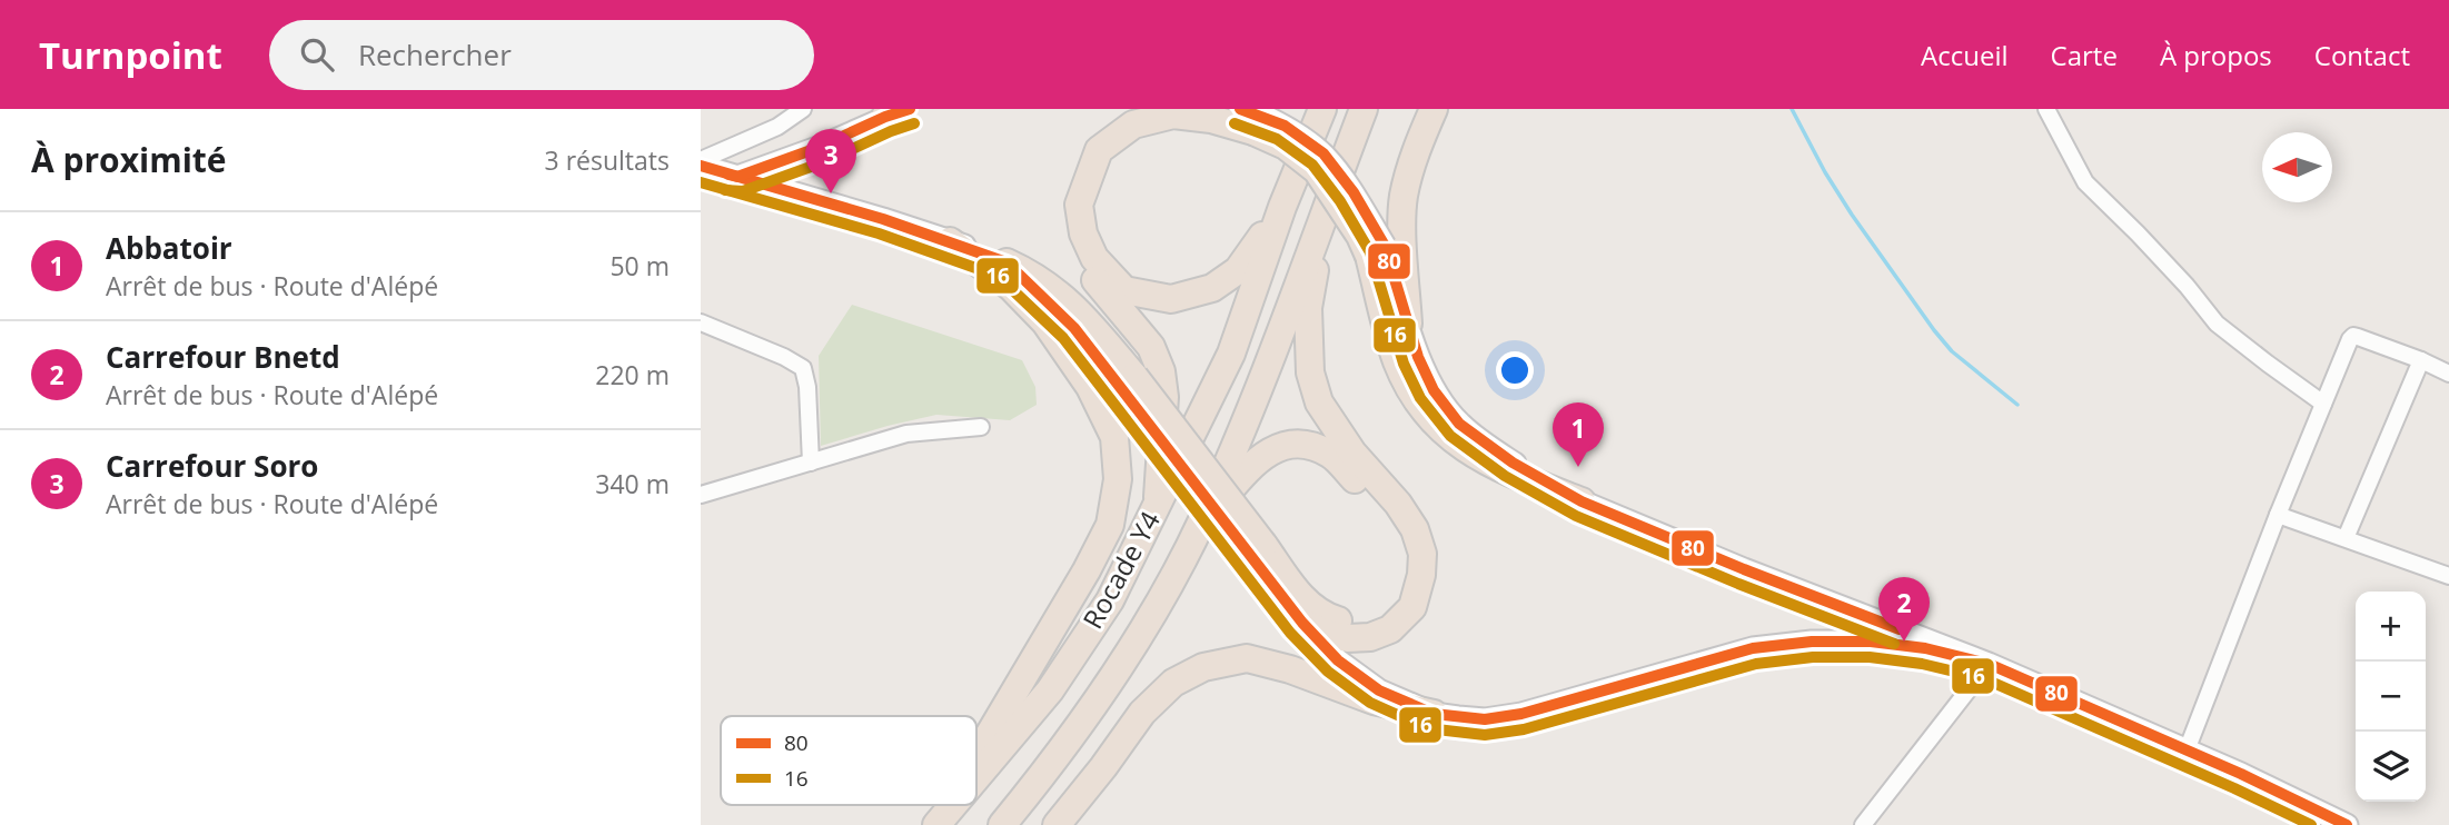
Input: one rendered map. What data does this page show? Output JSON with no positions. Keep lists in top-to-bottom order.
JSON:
{
  "streets": {
    "highway": ["Rocade Y4"]
  },
  "lines": ["transit line 80", "transit line 16"],
  "legend": ["80", "16"],
  "north": "left",
  "page": {
    "header": "Turnpoint",
    "search": "Rechercher",
    "nav": [
      "Accueil",
      "Carte",
      "À propos",
      "Contact"
    ],
    "heading": ["À proximité", "3 résultats"],
    "pins": ["3", "1", "2"],
    "list": [
      {
        "mark": "1",
        "name": "Abbatoir",
        "note": "Arrêt de bus · Route d'Alépé",
        "value": "50 m"
      },
      {
        "mark": "2",
        "name": "Carrefour Bnetd",
        "note": "Arrêt de bus · Route d'Alépé",
        "value": "220 m"
      },
      {
        "mark": "3",
        "name": "Carrefour Soro",
        "note": "Arrêt de bus · Route d'Alépé",
        "value": "340 m"
      }
    ],
    "map_buttons": ["+", "−"]
  }
}
